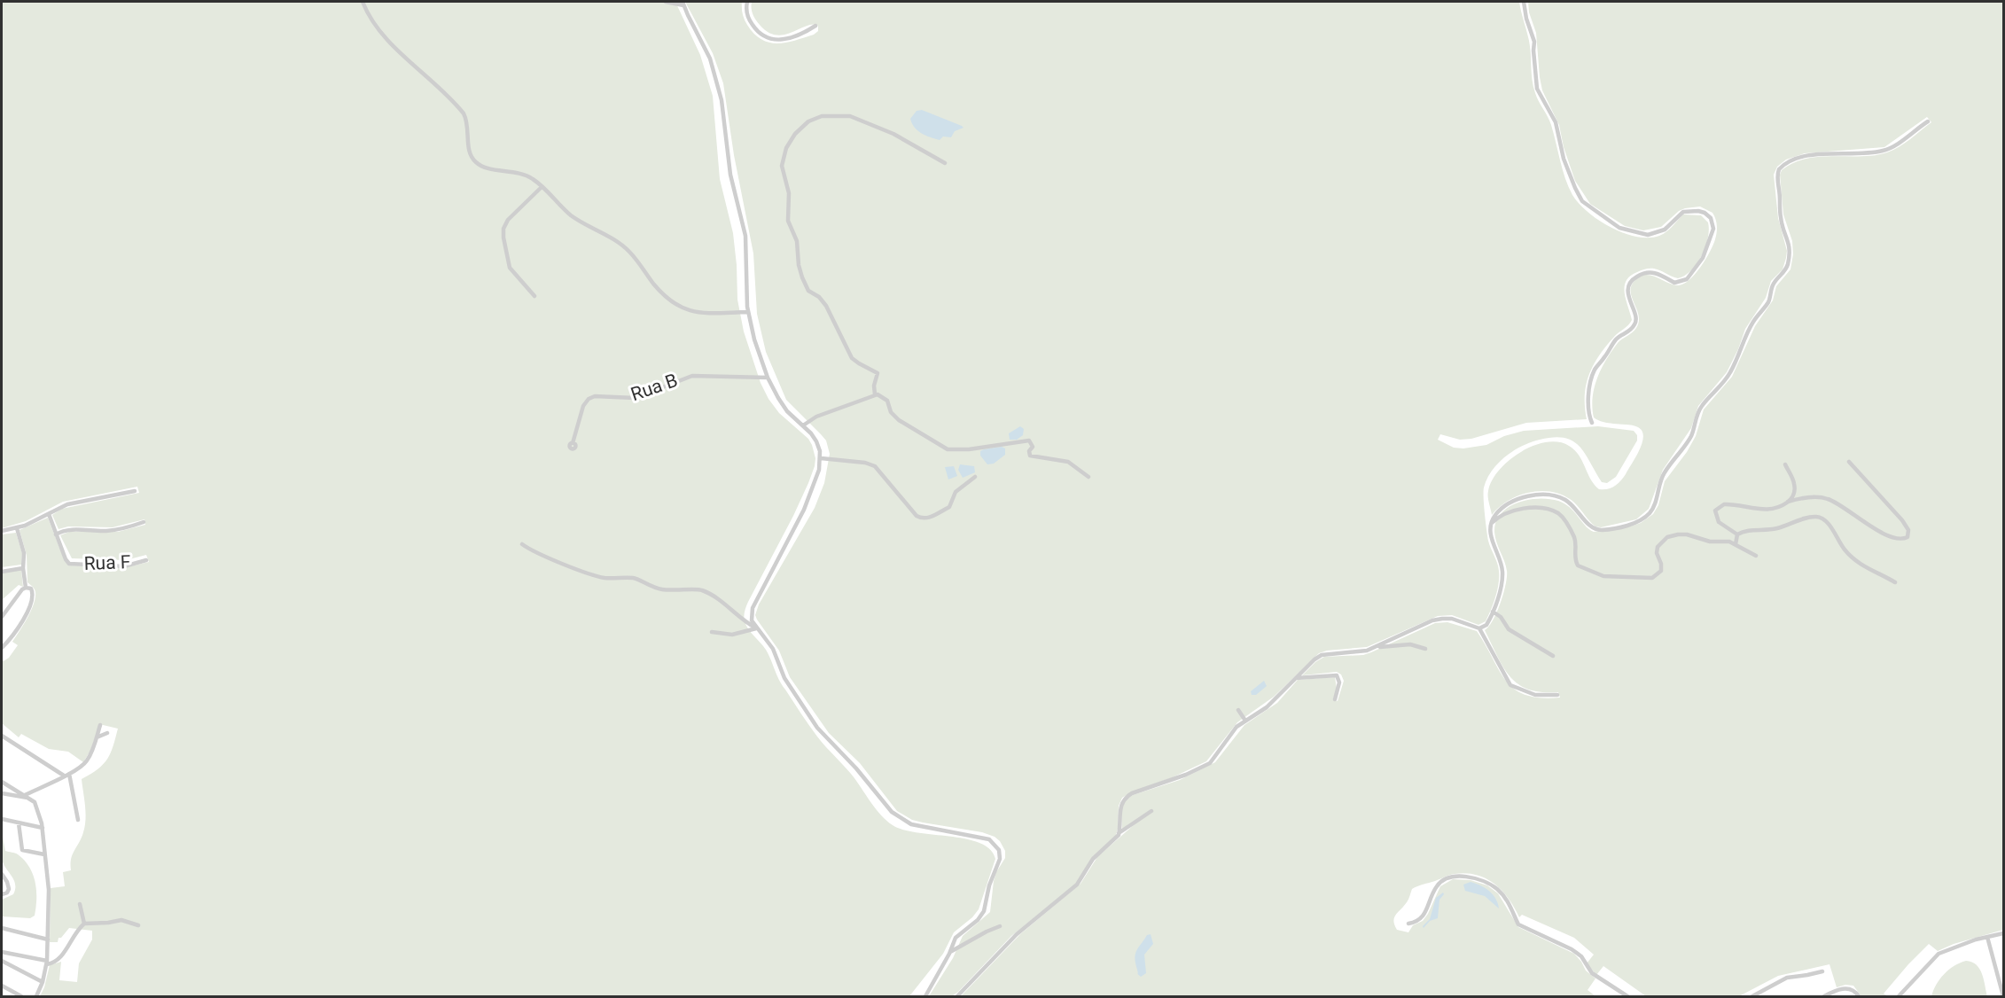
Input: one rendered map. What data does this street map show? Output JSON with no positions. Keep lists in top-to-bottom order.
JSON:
{
  "streets": {
    "street": ["Rua B", "Rua F"]
  }
}
